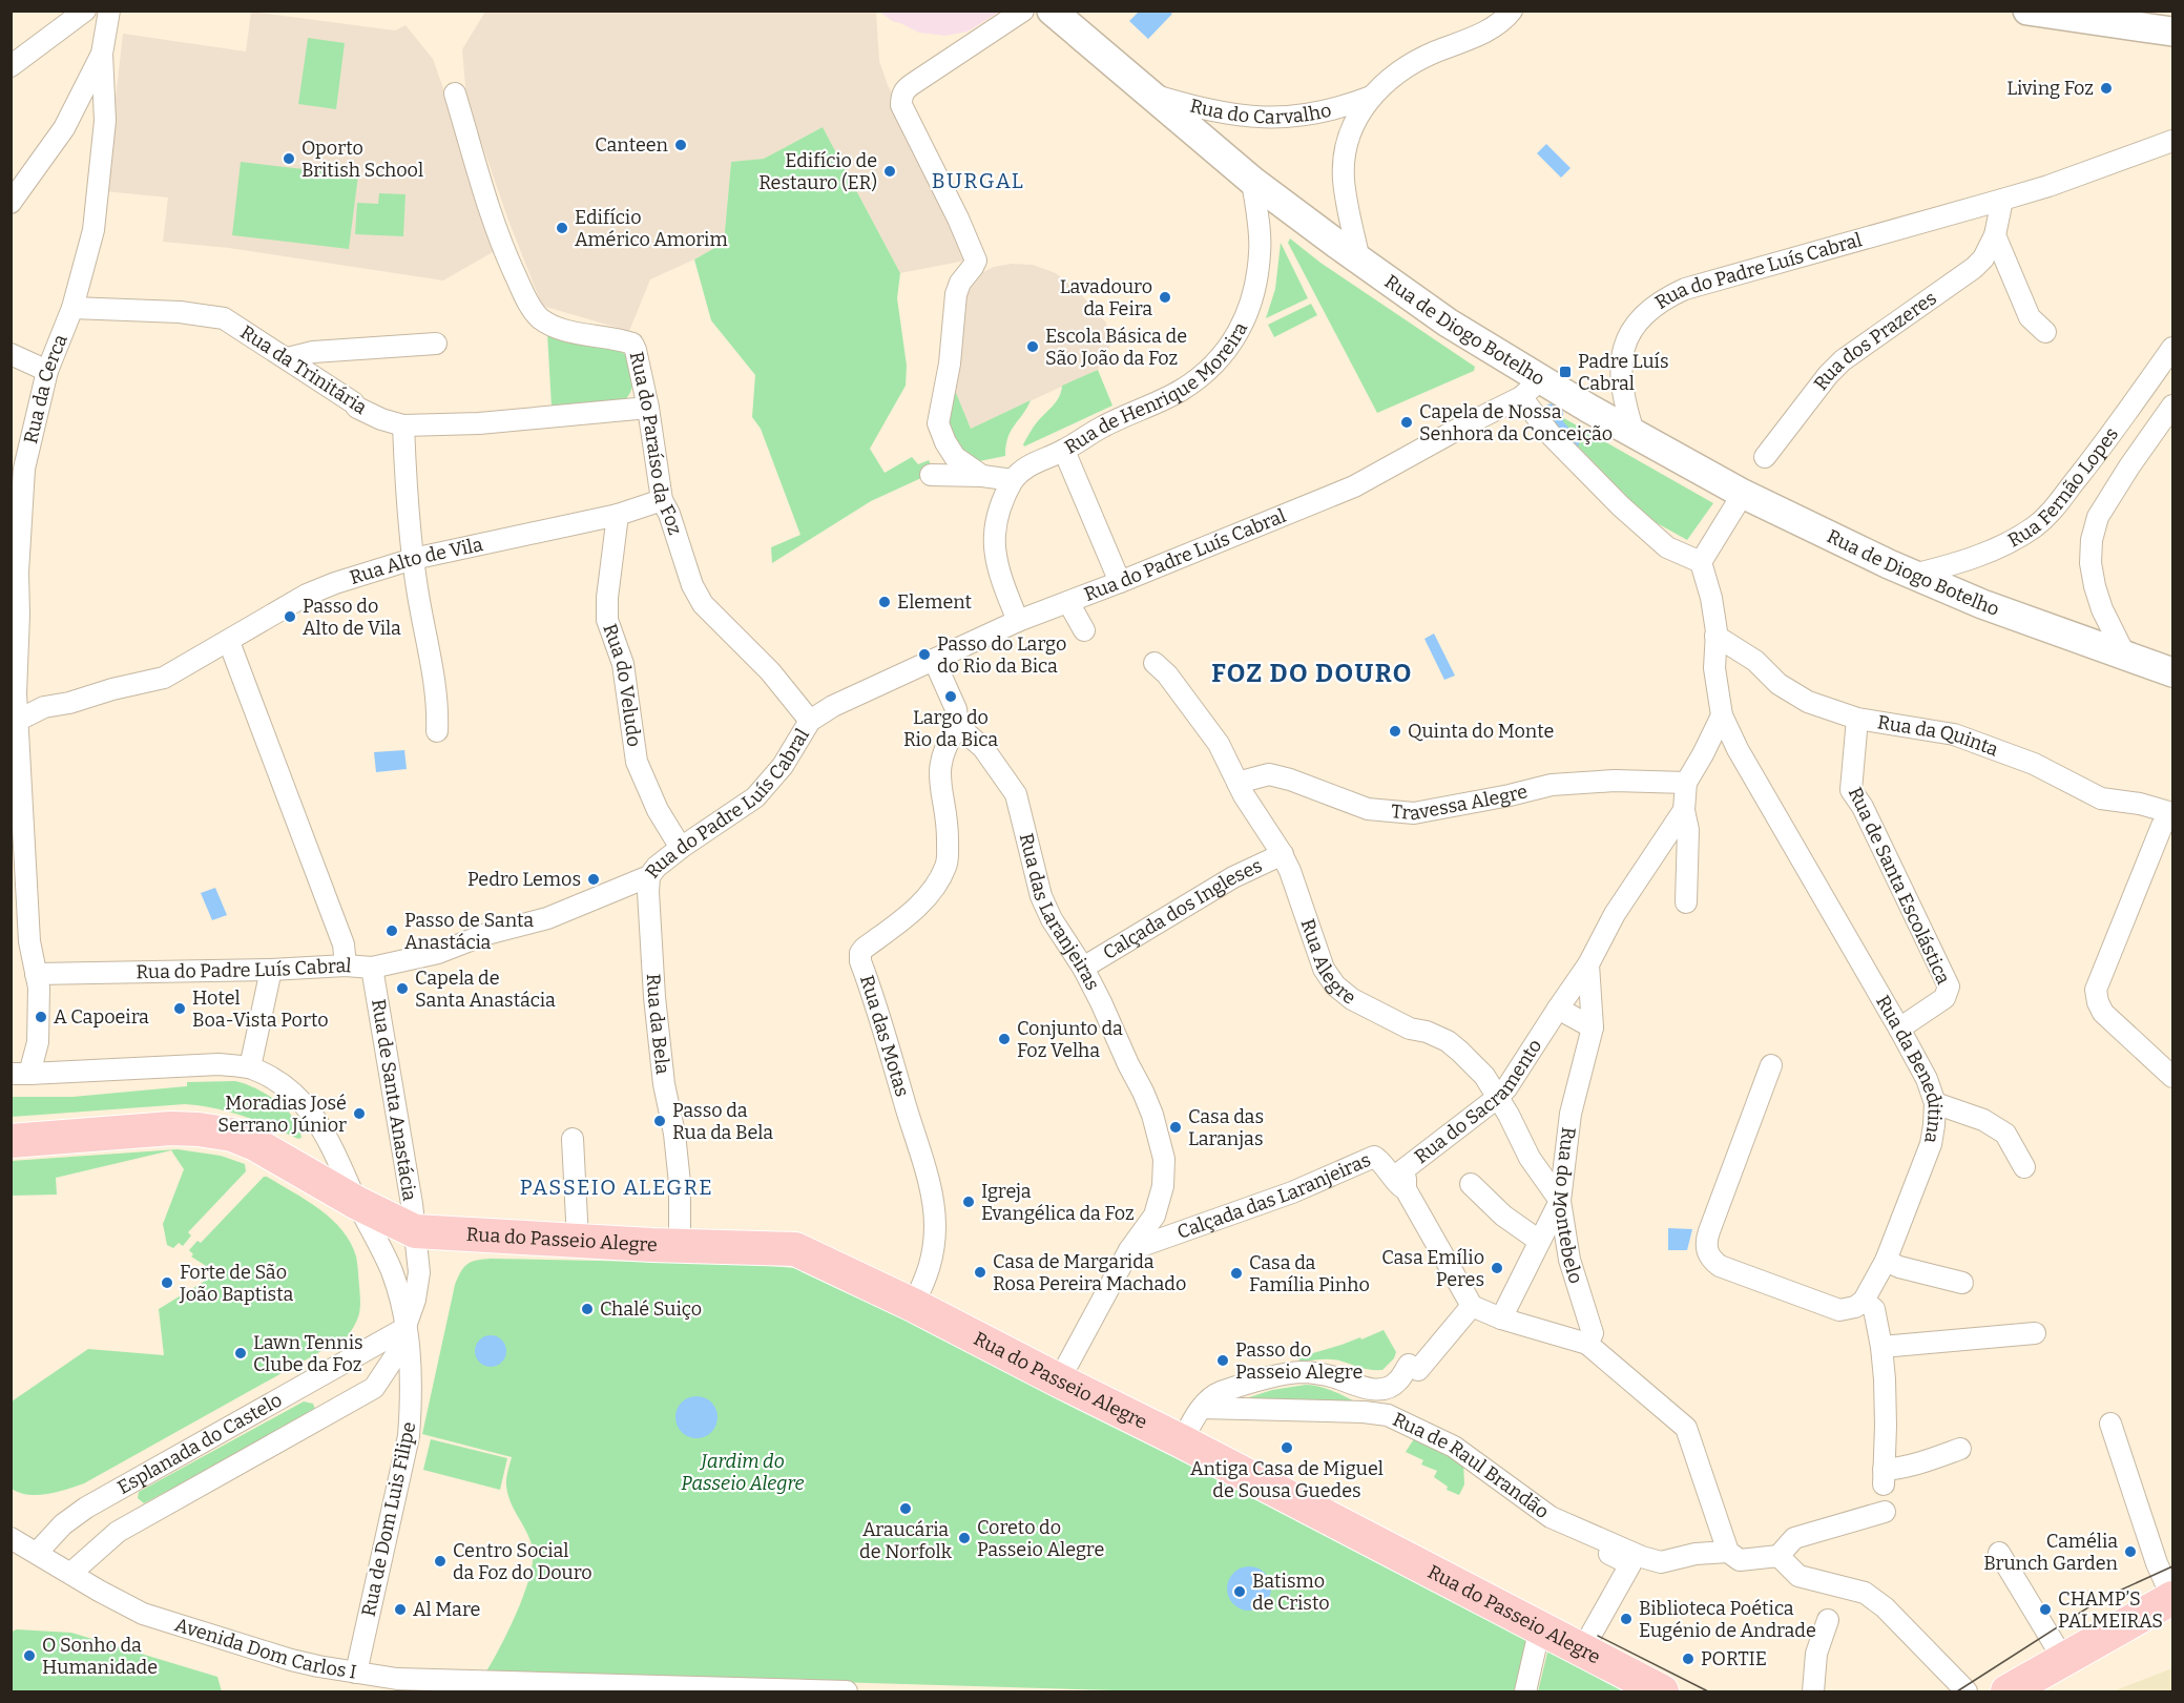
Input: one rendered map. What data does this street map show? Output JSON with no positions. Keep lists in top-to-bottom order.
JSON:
{
  "streets": {
    "main road": ["Rua de Diogo Botelho", "Rua do Passeio Alegre"],
    "street": [
      "Rua do Carvalho",
      "Rua do Padre Luís Cabral",
      "Rua dos Prazeres",
      "Rua da Trinitária",
      "Rua de Henrique Moreira",
      "Rua da Cerca",
      "Rua do Paraíso da Foz",
      "Rua Fernão Lopes",
      "Rua Alto de Vila",
      "Rua do Veludo",
      "Rua da Quinta",
      "Travessa Alegre",
      "Rua de Santa Escolástica",
      "Calçada dos Ingleses",
      "Rua das Laranjeiras",
      "Rua Alegre",
      "Rua da Bela",
      "Rua das Motas",
      "Rua da Beneditina",
      "Rua do Sacramento",
      "Rua de Santa Anastácia",
      "Calçada das Laranjeiras",
      "Rua do Montebelo",
      "Esplanada do Castelo",
      "Rua de Raul Brandão",
      "Rua de Dom Luis Filipe",
      "Avenida Dom Carlos I"
    ]
  },
  "crossings": [
    ["Rua do Carvalho", "Rua de Diogo Botelho"],
    ["Rua do Padre Luís Cabral", "Rua de Diogo Botelho"],
    ["Rua do Padre Luís Cabral", "Rua da Cerca"],
    ["Rua do Padre Luís Cabral", "Rua do Paraíso da Foz"],
    ["Rua do Padre Luís Cabral", "Rua do Veludo"],
    ["Rua do Padre Luís Cabral", "Rua da Bela"],
    ["Rua do Padre Luís Cabral", "Rua de Santa Anastácia"],
    ["Rua de Diogo Botelho", "Rua de Henrique Moreira"],
    ["Rua de Diogo Botelho", "Rua Fernão Lopes"],
    ["Rua da Trinitária", "Rua da Cerca"],
    ["Rua da Trinitária", "Rua do Paraíso da Foz"],
    ["Rua da Cerca", "Rua Alto de Vila"],
    ["Rua do Paraíso da Foz", "Rua Alto de Vila"],
    ["Rua Alto de Vila", "Rua do Veludo"],
    ["Rua da Quinta", "Rua de Santa Escolástica"],
    ["Travessa Alegre", "Rua Alegre"],
    ["Rua de Santa Escolástica", "Rua da Beneditina"],
    ["Calçada dos Ingleses", "Rua das Laranjeiras"],
    ["Calçada dos Ingleses", "Rua Alegre"],
    ["Rua das Laranjeiras", "Rua das Motas"],
    ["Rua das Laranjeiras", "Calçada das Laranjeiras"],
    ["Rua das Laranjeiras", "Rua do Passeio Alegre"],
    ["Rua Alegre", "Rua do Sacramento"],
    ["Rua Alegre", "Rua do Montebelo"],
    ["Rua da Bela", "Rua do Passeio Alegre"],
    ["Rua das Motas", "Rua do Passeio Alegre"],
    ["Rua do Sacramento", "Calçada das Laranjeiras"],
    ["Rua de Santa Anastácia", "Rua do Passeio Alegre"],
    ["Rua de Santa Anastácia", "Esplanada do Castelo"],
    ["Rua do Passeio Alegre", "Esplanada do Castelo"],
    ["Esplanada do Castelo", "Rua de Dom Luis Filipe"],
    ["Esplanada do Castelo", "Avenida Dom Carlos I"],
    ["Rua de Dom Luis Filipe", "Avenida Dom Carlos I"]
  ],
  "districts": ["BURGAL", "FOZ DO DOURO", "PASSEIO ALEGRE"],
  "parks": ["Jardim do Passeio Alegre"],
  "places": {
    "other": [
      "Living Foz",
      "Canteen",
      "Oporto British School",
      "Edifício de Restauro (ER)",
      "Edifício Américo Amorim",
      "Lavadouro da Feira",
      "Escola Básica de São João da Foz",
      "Capela de Nossa Senhora da Conceição",
      "Element",
      "Passo do Alto de Vila",
      "Passo do Largo do Rio da Bica",
      "Largo do Rio da Bica",
      "Quinta do Monte",
      "Pedro Lemos",
      "Passo de Santa Anastácia",
      "Capela de Santa Anastácia",
      "Hotel Boa-Vista Porto",
      "A Capoeira",
      "Conjunto da Foz Velha",
      "Moradias José Serrano Júnior",
      "Passo da Rua da Bela",
      "Casa das Laranjas",
      "Igreja Evangélica da Foz",
      "Casa Emílio Peres",
      "Casa de Margarida Rosa Pereira Machado",
      "Casa da Família Pinho",
      "Forte de São João Baptista",
      "Chalé Suiço",
      "Lawn Tennis Clube da Foz",
      "Passo do Passeio Alegre",
      "Antiga Casa de Miguel de Sousa Guedes",
      "Araucária de Norfolk",
      "Coreto do Passeio Alegre",
      "Camélia Brunch Garden",
      "Centro Social da Foz do Douro",
      "Batismo de Cristo",
      "Al Mare",
      "CHAMP’S PALMEIRAS",
      "Biblioteca Poética Eugénio de Andrade",
      "O Sonho da Humanidade",
      "PORTIE"
    ],
    "transit": ["Padre Luís Cabral"]
  }
}
